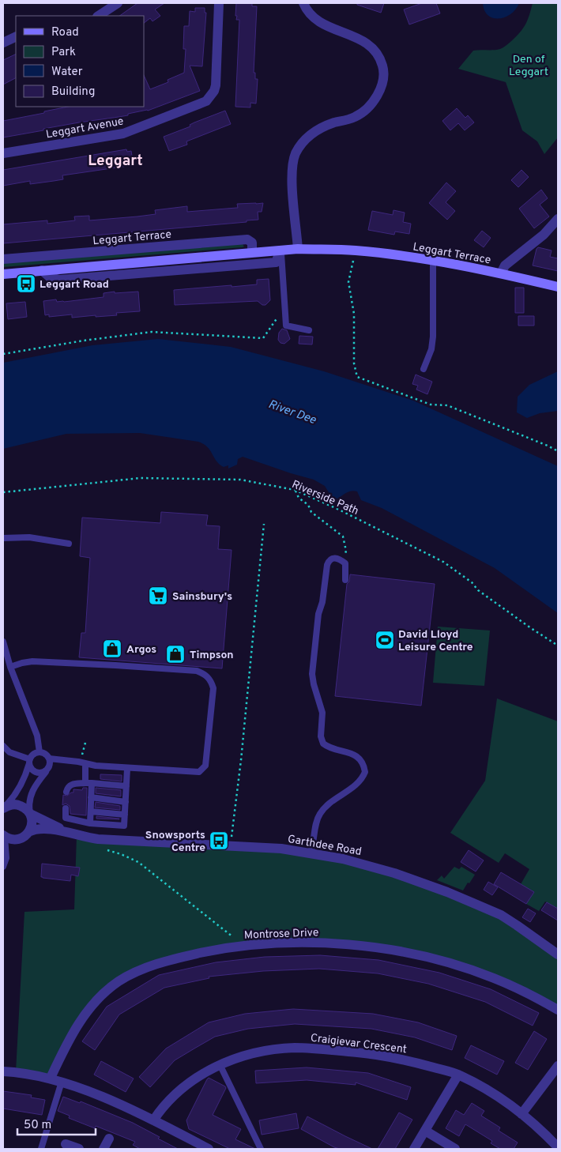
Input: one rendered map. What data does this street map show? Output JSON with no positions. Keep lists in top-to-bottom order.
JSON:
{
  "streets": {
    "main road": ["Leggart Terrace"],
    "street": [
      "Leggart Avenue",
      "Garthdee Road",
      "Montrose Drive",
      "Craigievar Crescent"
    ],
    "path": ["Riverside Path"]
  },
  "districts": ["Leggart"],
  "water": ["River Dee"],
  "parks": ["Den of Leggart"],
  "places": {
    "bus stop": ["Leggart Road", "Snowsports Centre"],
    "supermarket": ["Sainsbury's"],
    "sports": ["David Lloyd Leisure Centre"],
    "shop": ["Argos", "Timpson"]
  },
  "legend": [
    "Road",
    "Park",
    "Water",
    "Building"
  ],
  "scale_bar": "50 m"
}
